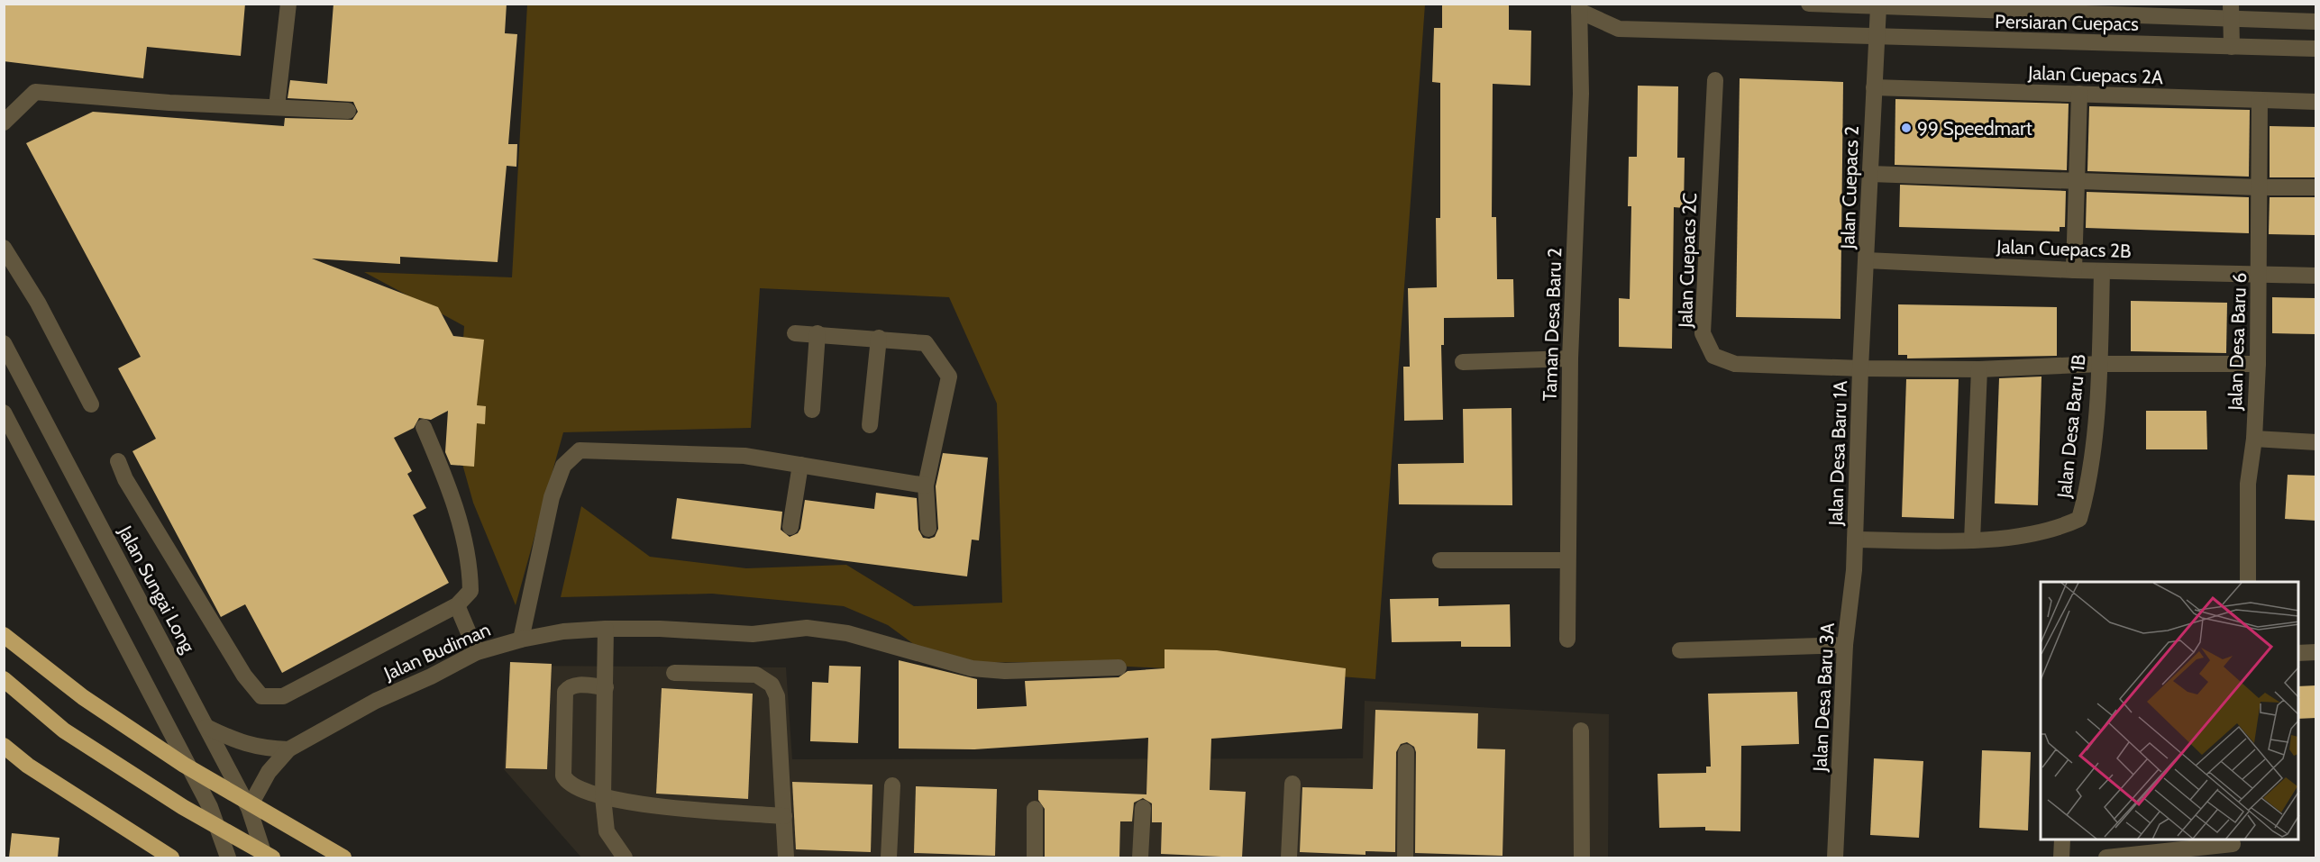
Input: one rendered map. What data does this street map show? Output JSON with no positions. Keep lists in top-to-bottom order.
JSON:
{
  "streets": {
    "street": [
      "Persiaran Cuepacs",
      "Jalan Cuepacs 2A",
      "Jalan Cuepacs 2",
      "Jalan Cuepacs 2B",
      "Jalan Cuepacs 2C",
      "Taman Desa Baru 2",
      "Jalan Desa Baru 6",
      "Jalan Desa Baru 1B",
      "Jalan Desa Baru 1A",
      "Jalan Sungai Long",
      "Jalan Budiman",
      "Jalan Desa Baru 3A"
    ]
  },
  "crossings": [
    ["Persiaran Cuepacs", "Jalan Cuepacs 2"],
    ["Persiaran Cuepacs", "Taman Desa Baru 2"],
    ["Jalan Cuepacs 2A", "Jalan Cuepacs 2"],
    ["Jalan Cuepacs 2A", "Jalan Desa Baru 6"],
    ["Jalan Cuepacs 2", "Jalan Cuepacs 2B"],
    ["Jalan Cuepacs 2", "Jalan Cuepacs 2C"],
    ["Jalan Cuepacs 2", "Jalan Desa Baru 1A"],
    ["Jalan Cuepacs 2B", "Jalan Desa Baru 6"],
    ["Jalan Cuepacs 2B", "Jalan Desa Baru 1B"],
    ["Jalan Cuepacs 2C", "Jalan Desa Baru 6"],
    ["Jalan Cuepacs 2C", "Jalan Desa Baru 1B"],
    ["Jalan Cuepacs 2C", "Jalan Desa Baru 1A"],
    ["Jalan Desa Baru 1B", "Jalan Desa Baru 1A"],
    ["Jalan Desa Baru 1B", "Jalan Desa Baru 3A"],
    ["Jalan Desa Baru 1A", "Jalan Desa Baru 3A"]
  ],
  "places": ["99 Speedmart"]
}
